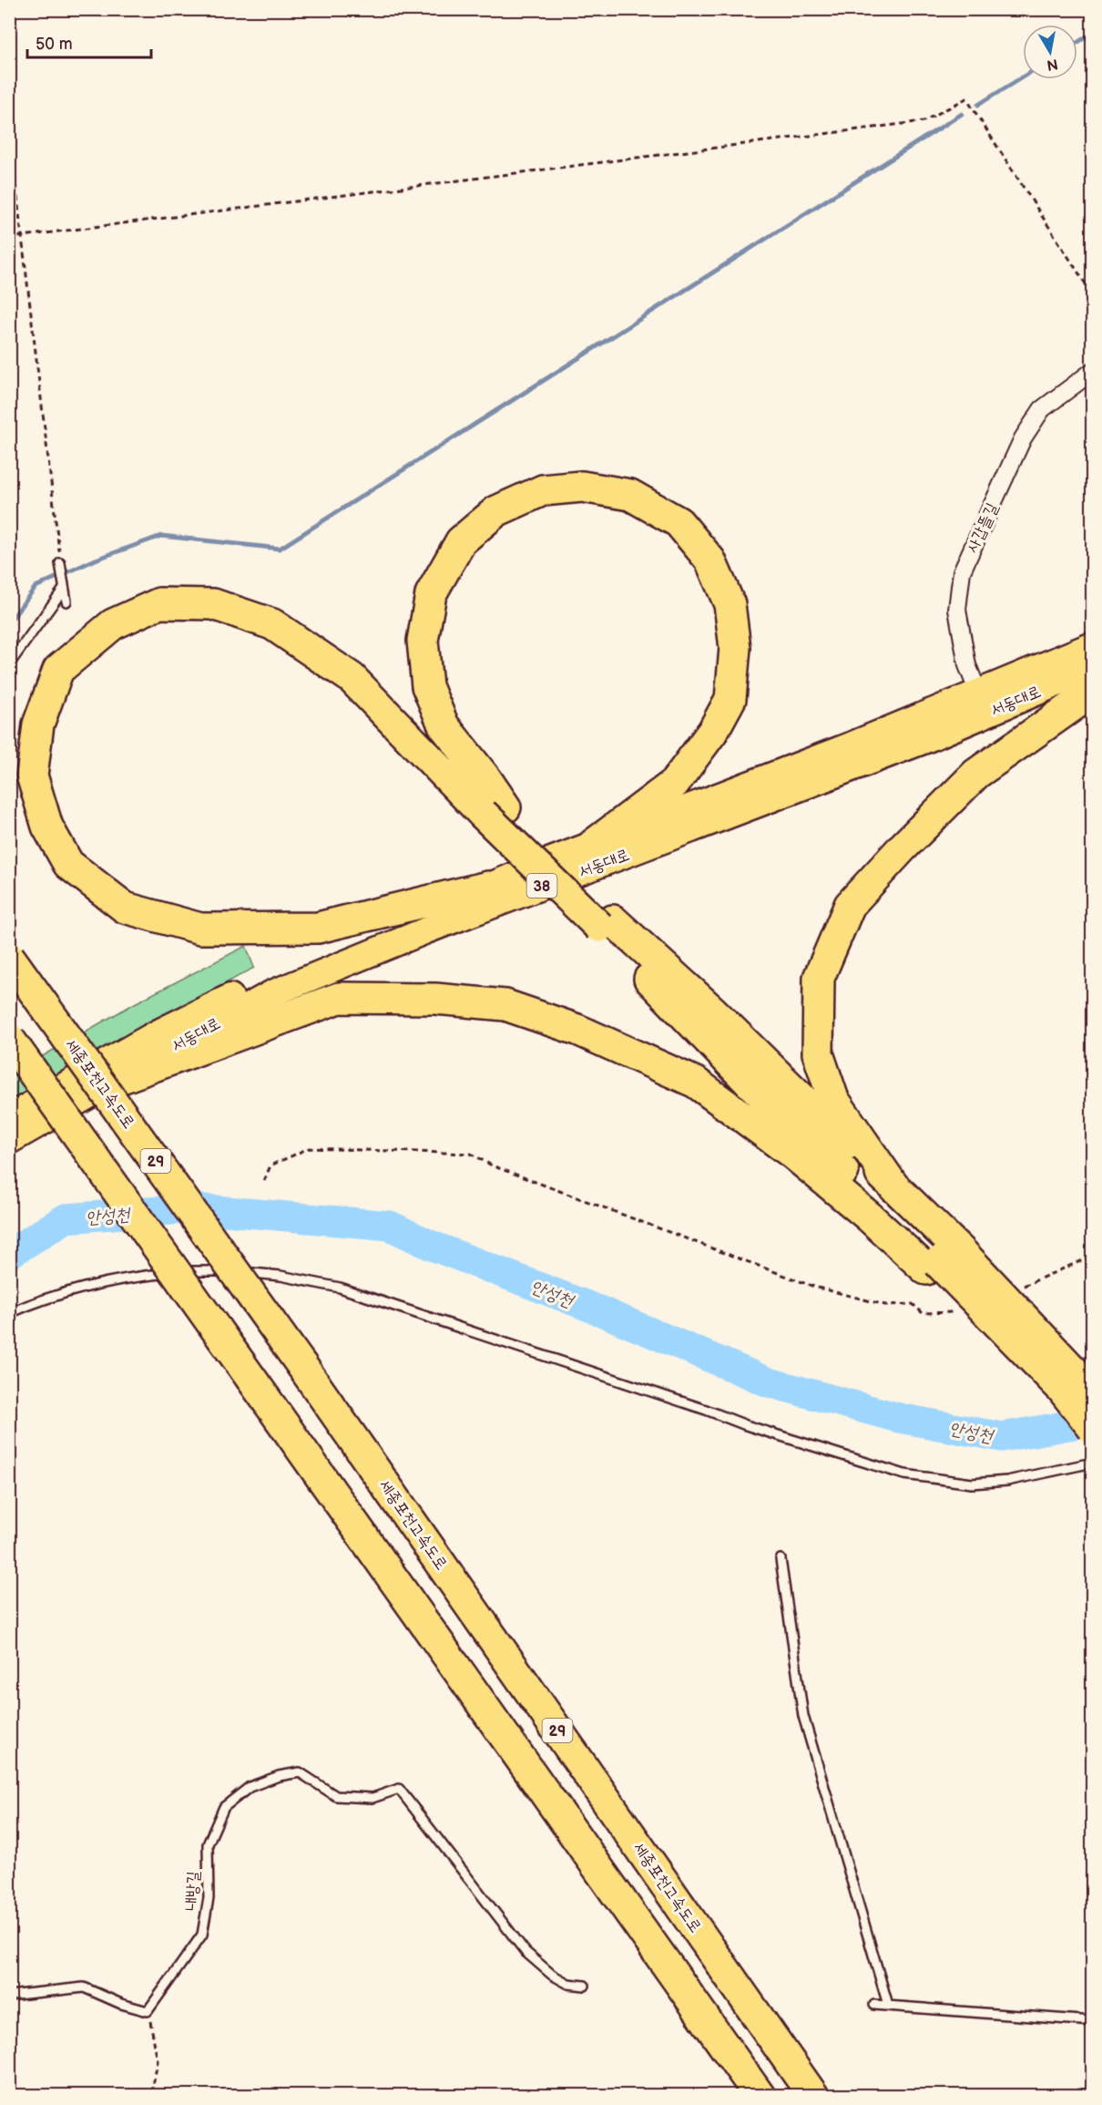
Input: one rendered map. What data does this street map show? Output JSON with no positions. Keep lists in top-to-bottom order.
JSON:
{
  "streets": {
    "highway": ["세종포천고속도로", "29"],
    "main road": ["서동대로", "38"],
    "street": ["사갑뜰길"],
    "lane": ["내방길"]
  },
  "crossings": [
    ["사갑뜰길", "서동대로"]
  ],
  "water": ["안성천"],
  "scale_bar": "50 m",
  "north": "bottom"
}
